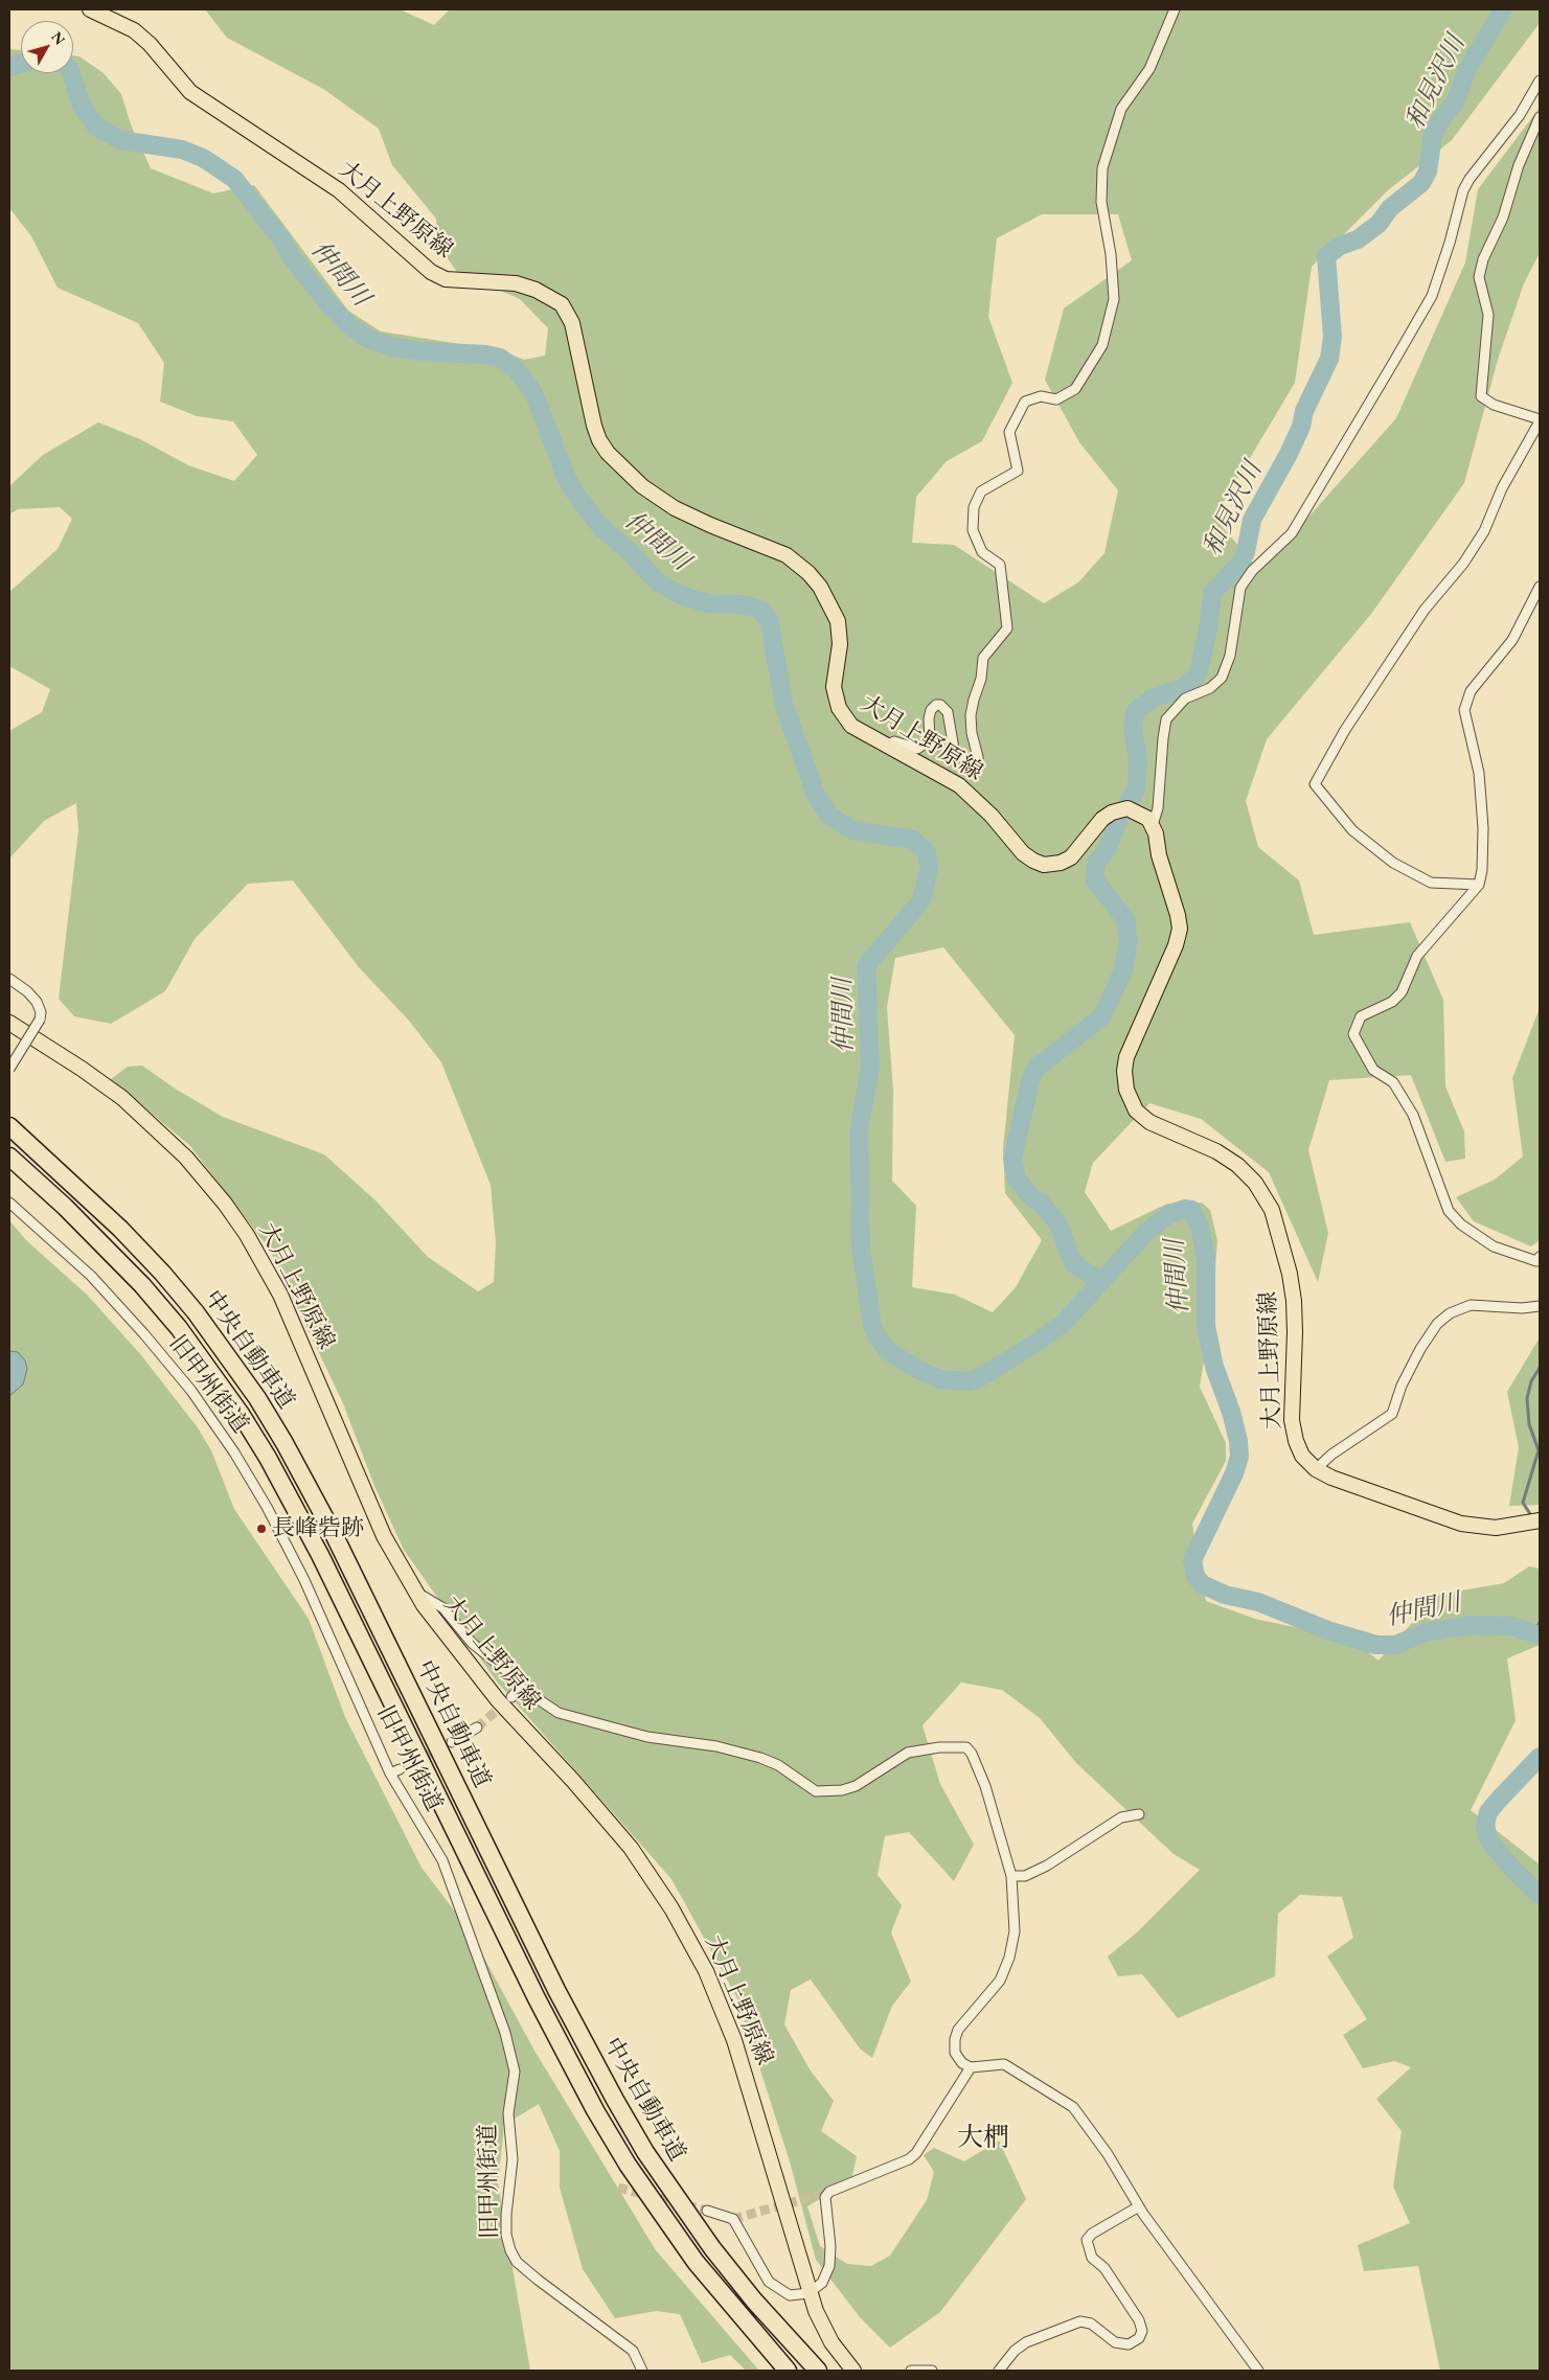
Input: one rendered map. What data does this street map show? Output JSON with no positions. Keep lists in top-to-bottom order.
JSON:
{
  "streets": {
    "highway": ["中央自動車道"],
    "main road": ["大月上野原線"],
    "street": ["旧甲州街道"]
  },
  "districts": ["大椚"],
  "water": ["和見沢川", "仲間川"],
  "places": ["長峰砦跡"],
  "north": "top right"
}
